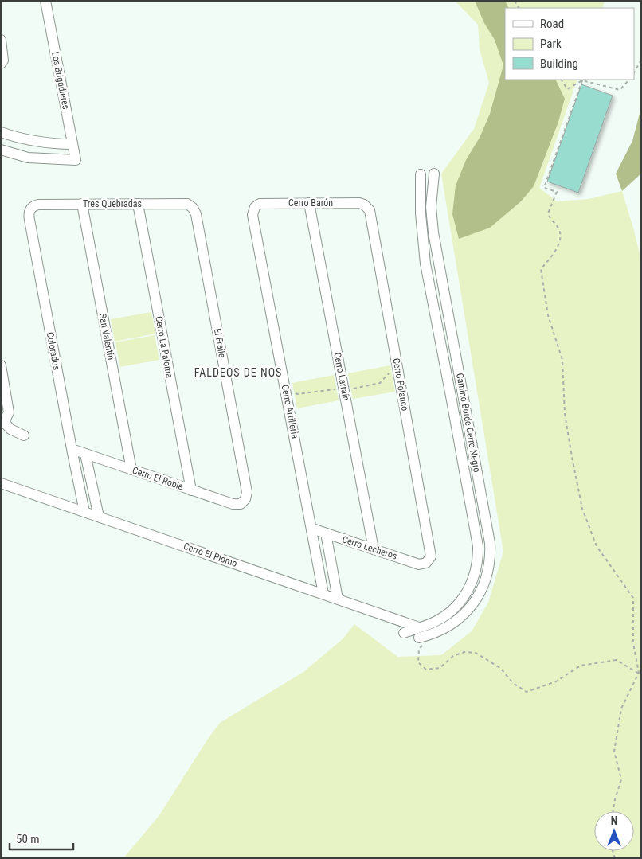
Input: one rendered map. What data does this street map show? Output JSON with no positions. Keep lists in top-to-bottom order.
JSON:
{
  "streets": {
    "street": [
      "Los Brigadieres",
      "Cerro Barón",
      "Tres Quebradas",
      "San Valentín",
      "El Fraile",
      "Cerro La Paloma",
      "Colorados",
      "Cerro Larraín",
      "Cerro Polanco",
      "Cerro Artilleria",
      "Camino Borde Cerro Negro",
      "Cerro El Roble",
      "Cerro Lecheros",
      "Cerro El Plomo"
    ]
  },
  "crossings": [
    ["Cerro Barón", "Cerro Larraín"],
    ["Cerro Barón", "Cerro Polanco"],
    ["Cerro Barón", "Cerro Artilleria"],
    ["Tres Quebradas", "San Valentín"],
    ["Tres Quebradas", "El Fraile"],
    ["Tres Quebradas", "Cerro La Paloma"],
    ["Tres Quebradas", "Colorados"],
    ["San Valentín", "Cerro El Roble"],
    ["El Fraile", "Cerro El Roble"],
    ["Cerro La Paloma", "Cerro El Roble"],
    ["Colorados", "Cerro El Roble"],
    ["Colorados", "Cerro El Plomo"],
    ["Cerro Larraín", "Cerro Lecheros"],
    ["Cerro Polanco", "Cerro Lecheros"],
    ["Cerro Artilleria", "Cerro Lecheros"],
    ["Cerro Artilleria", "Cerro El Plomo"],
    ["Camino Borde Cerro Negro", "Cerro El Plomo"]
  ],
  "districts": ["FALDEOS DE NOS"],
  "legend": ["Road", "Park", "Building"],
  "scale_bar": "50 m",
  "north": "top"
}
